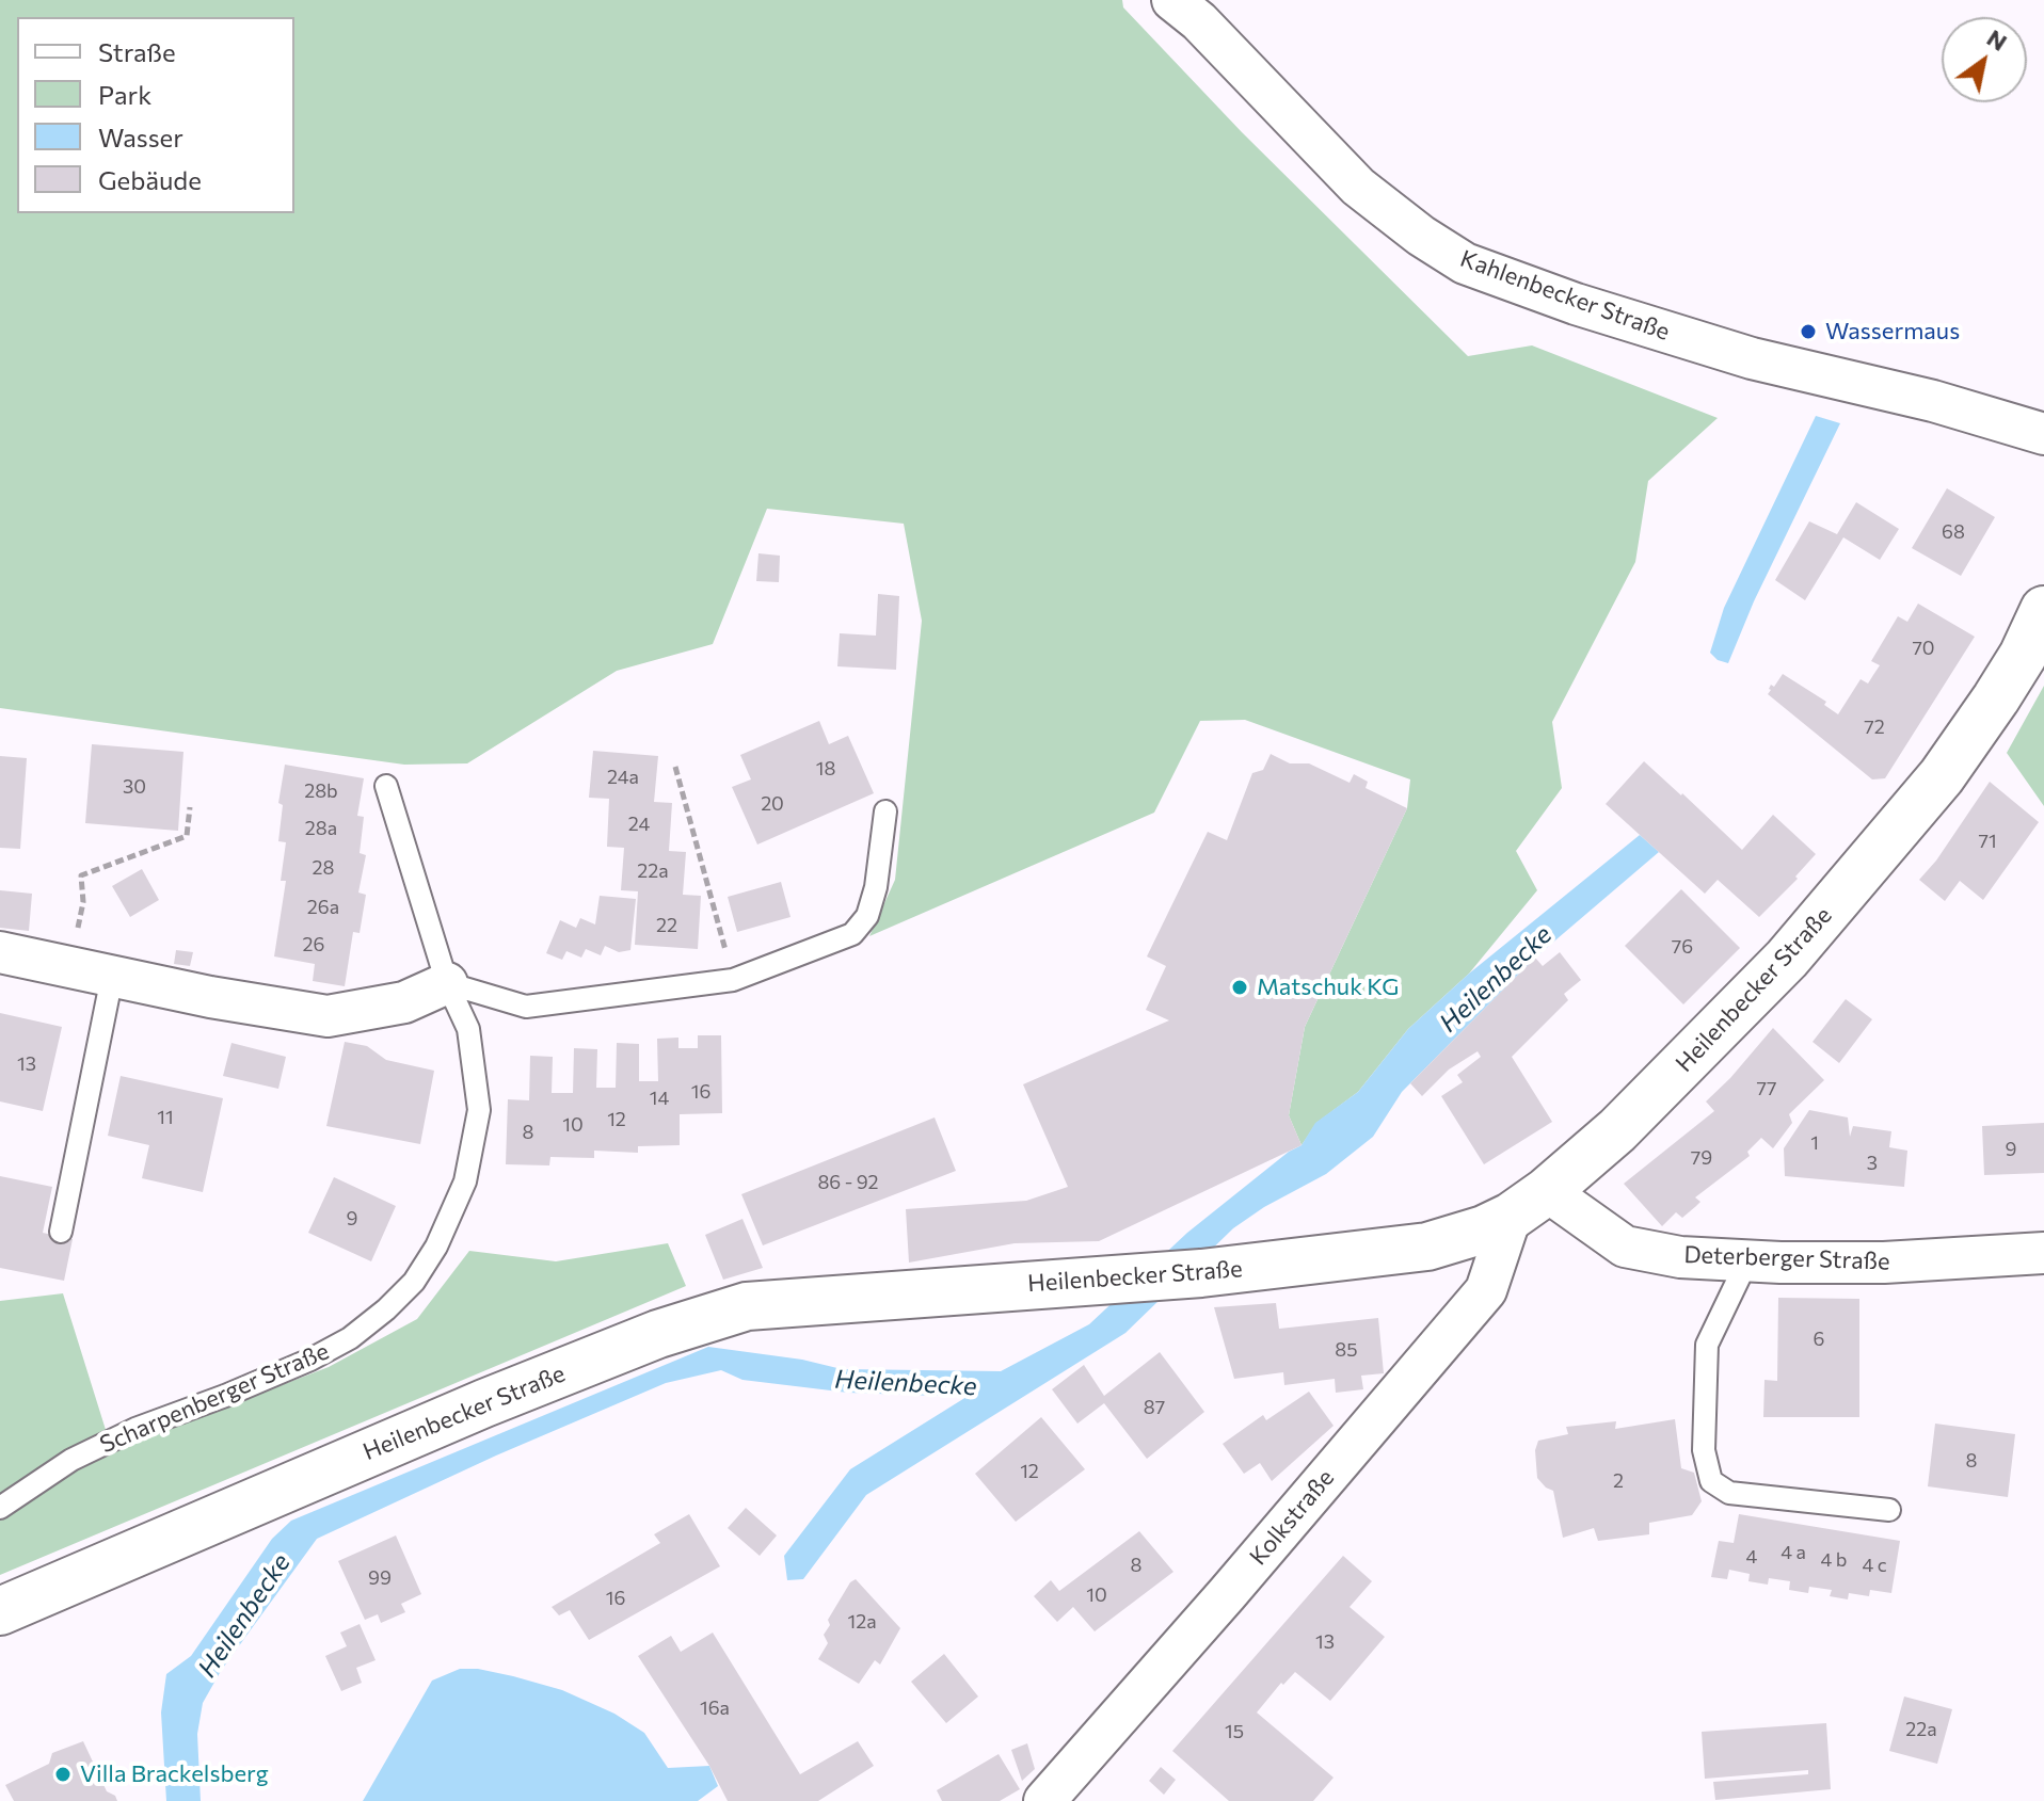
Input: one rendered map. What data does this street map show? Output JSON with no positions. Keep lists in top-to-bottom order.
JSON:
{
  "streets": {
    "main road": ["Heilenbecker Straße"],
    "street": ["Kahlenbecker Straße", "Deterberger Straße", "Kolkstraße"],
    "lane": ["Scharpenberger Straße"]
  },
  "crossings": [
    ["Heilenbecker Straße", "Deterberger Straße"],
    ["Heilenbecker Straße", "Kolkstraße"],
    ["Deterberger Straße", "Kolkstraße"]
  ],
  "water": ["Heilenbecke"],
  "places": ["Wassermaus", "Matschuk KG", "Villa Brackelsberg"],
  "house_numbers": [
    "68",
    "70",
    "72",
    "18",
    "24a",
    "30",
    "28b",
    "20",
    "24",
    "28a",
    "71",
    "28",
    "22a",
    "26a",
    "22",
    "26",
    "76",
    "13",
    "77",
    "16",
    "14",
    "11",
    "12",
    "10",
    "8",
    "1",
    "9",
    "79",
    "3",
    "86 - 92",
    "9",
    "6",
    "85",
    "87",
    "8",
    "12",
    "2",
    "4 a",
    "4",
    "4 b",
    "8",
    "4 c",
    "99",
    "10",
    "16",
    "12a",
    "13",
    "16a",
    "22a",
    "15"
  ],
  "legend": [
    "Straße",
    "Park",
    "Wasser",
    "Gebäude"
  ],
  "north": "top right"
}
